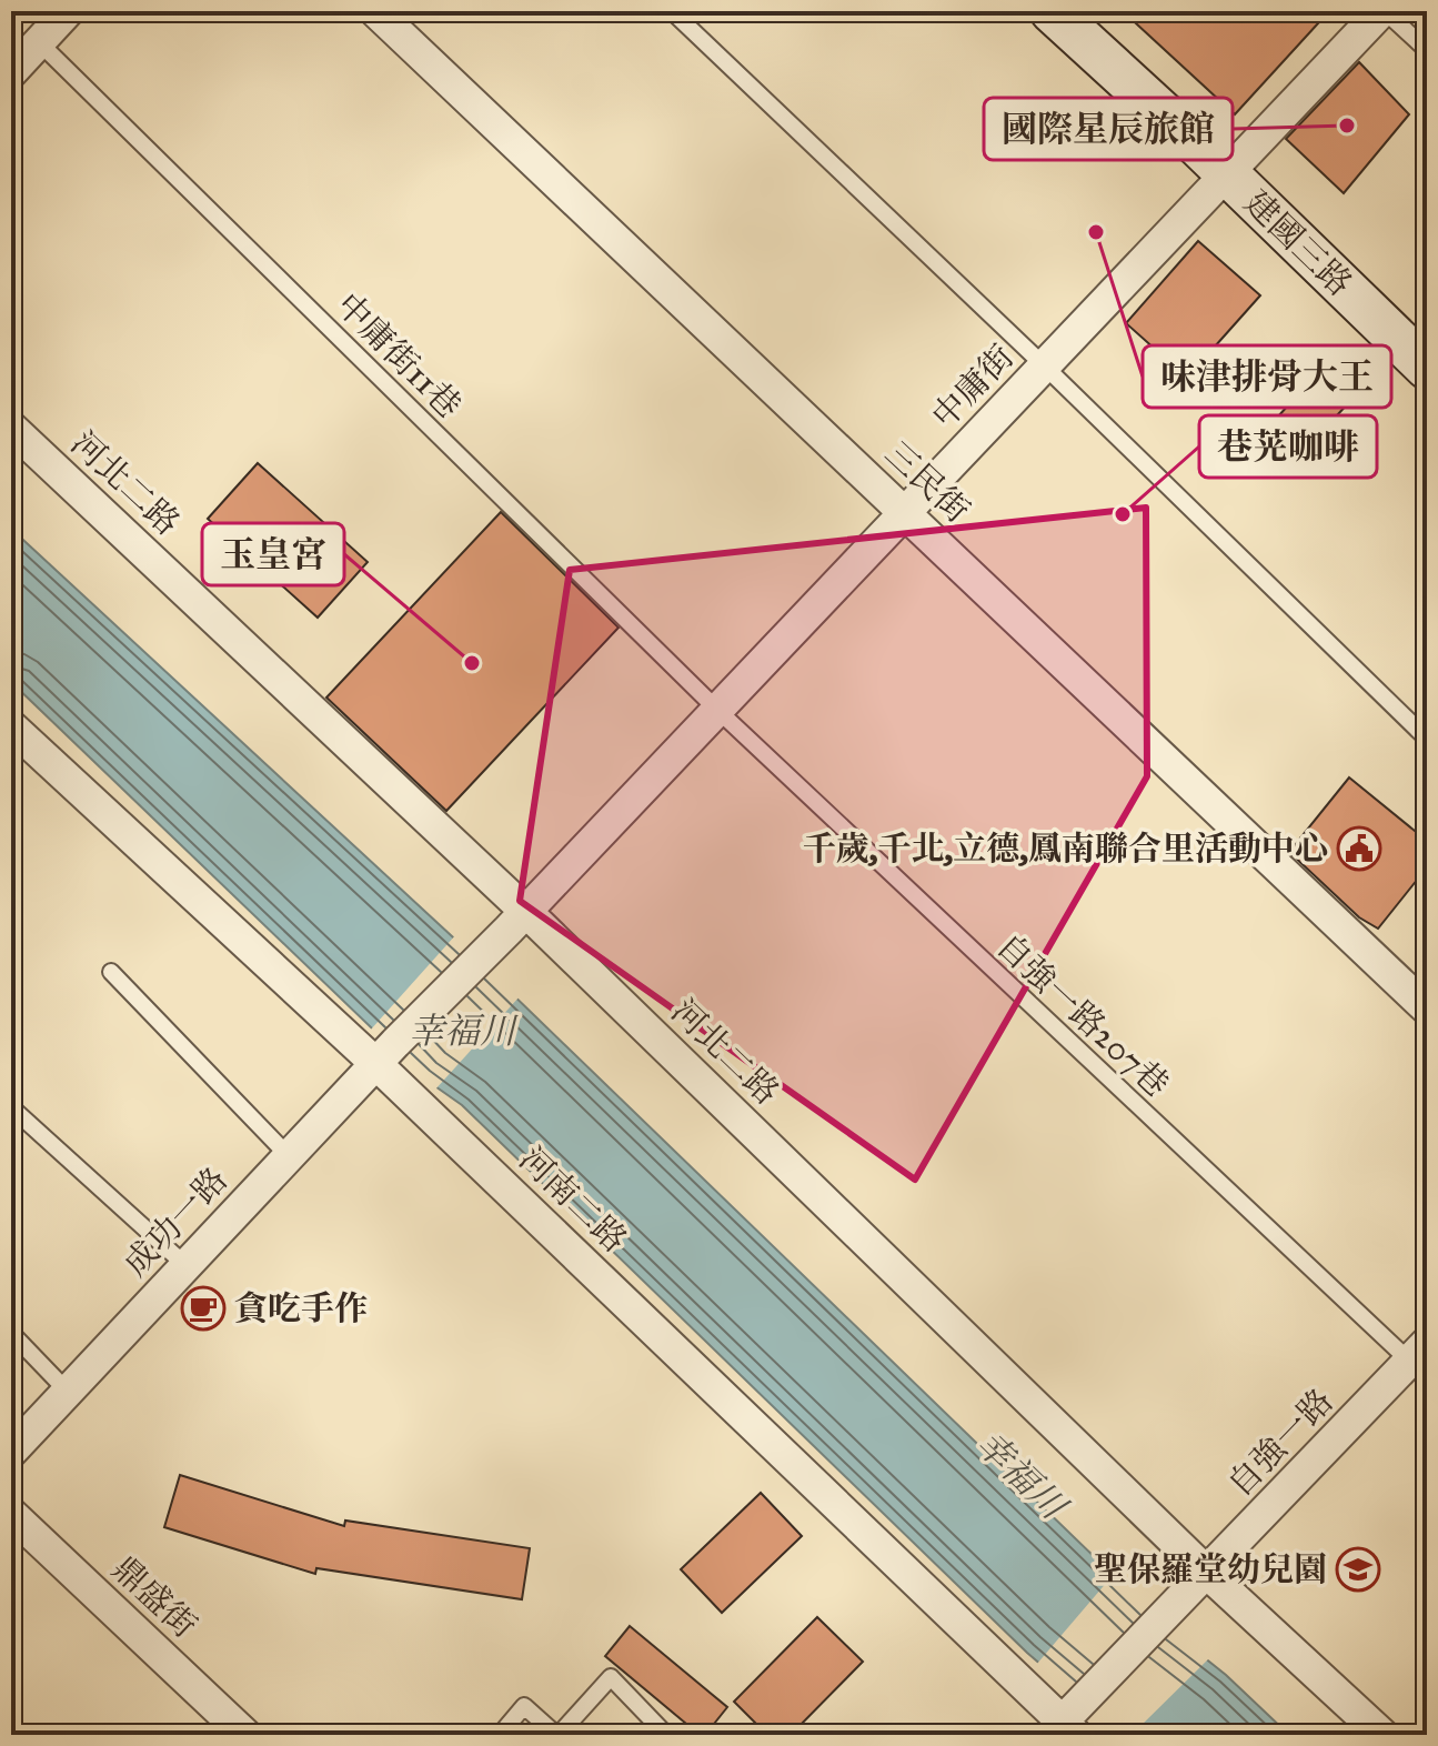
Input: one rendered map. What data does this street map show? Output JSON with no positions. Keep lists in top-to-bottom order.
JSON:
{
  "streets": {
    "street": [
      "建國三路",
      "中庸街",
      "三民街",
      "河北二路",
      "河南二路",
      "成功一路",
      "自強一路",
      "鼎盛街"
    ],
    "lane": ["中庸街11巷", "自強一路207巷"]
  },
  "crossings": [
    ["建國三路", "中庸街"],
    ["中庸街11巷", "中庸街"],
    ["中庸街11巷", "自強一路207巷"],
    ["中庸街", "三民街"],
    ["中庸街", "河北二路"],
    ["中庸街", "自強一路207巷"],
    ["中庸街", "河南二路"],
    ["中庸街", "成功一路"],
    ["河北二路", "自強一路"],
    ["自強一路207巷", "自強一路"],
    ["河南二路", "成功一路"],
    ["河南二路", "自強一路"]
  ],
  "water": ["幸福川"],
  "places": {
    "other": [
      "國際星辰旅館",
      "味津排骨大王",
      "巷茪咖啡",
      "玉皇宮"
    ],
    "public building": ["千歲,千北,立德,鳳南聯合里活動中心"],
    "cafe": ["貪吃手作"],
    "school or university": ["聖保羅堂幼兒園"]
  }
}
